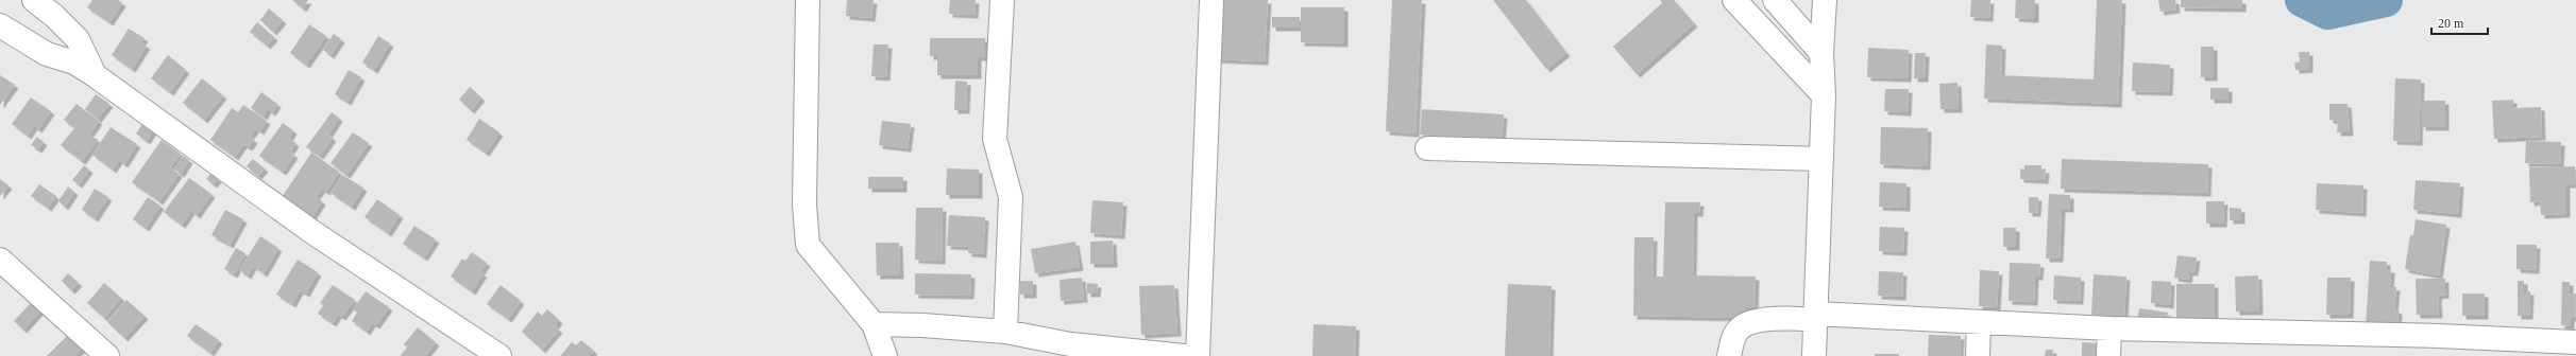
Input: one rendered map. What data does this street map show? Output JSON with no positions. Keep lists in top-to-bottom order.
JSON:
{
  "scale_bar": "20 m"
}
